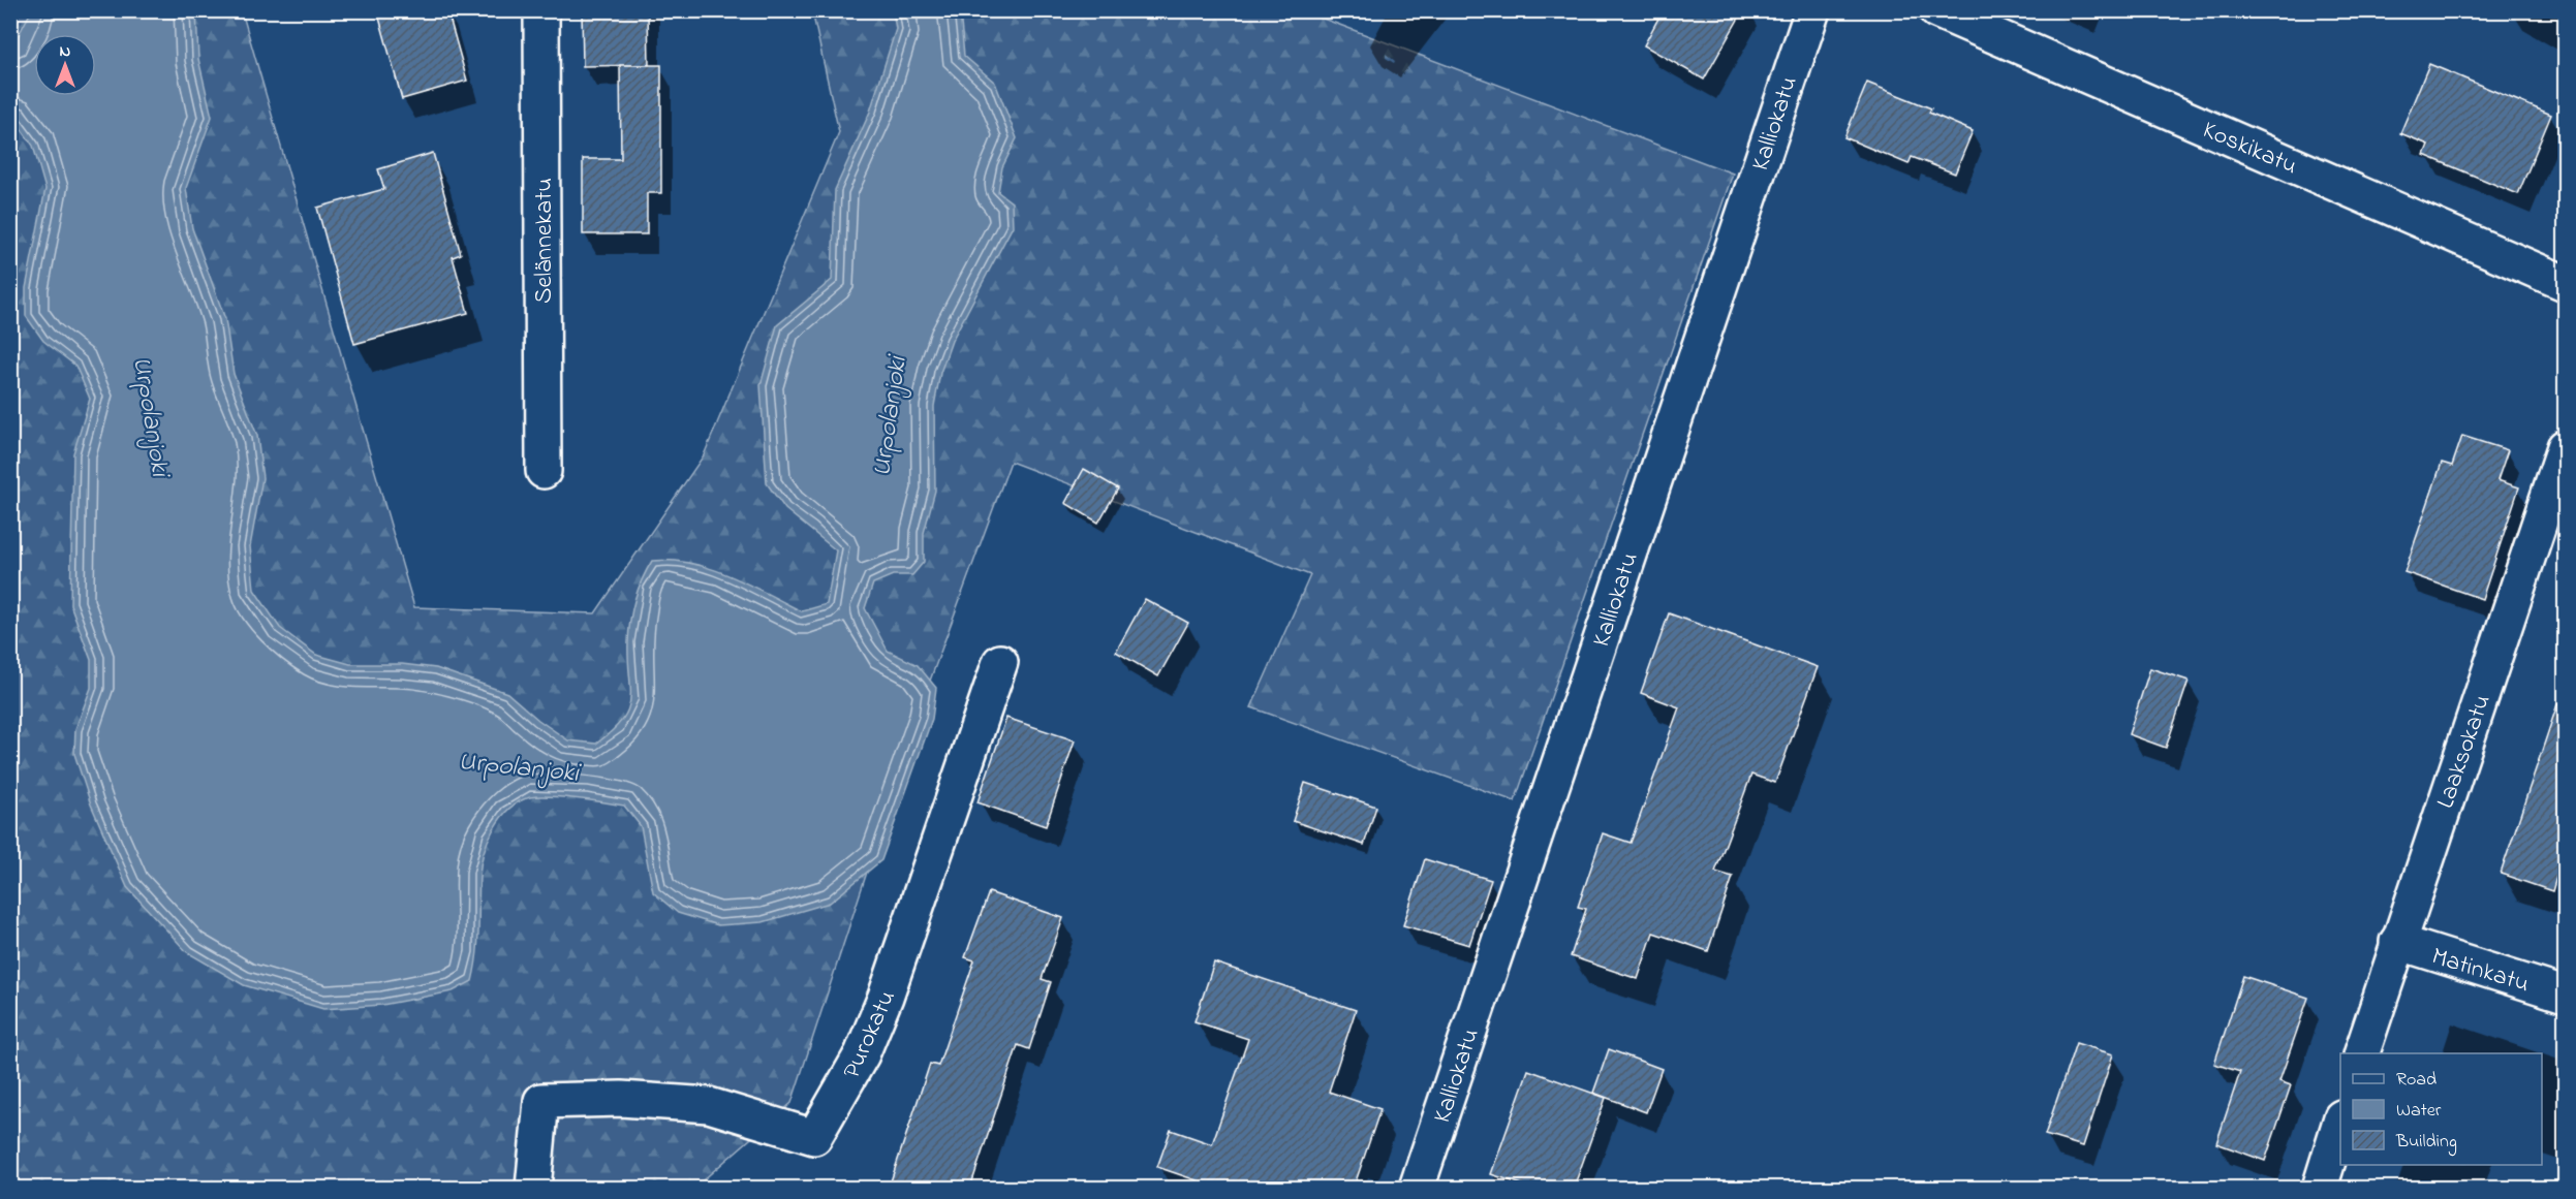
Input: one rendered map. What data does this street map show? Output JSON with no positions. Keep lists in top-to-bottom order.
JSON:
{
  "streets": {
    "street": [
      "Kalliokatu",
      "Koskikatu",
      "Selännekatu",
      "Laaksokatu",
      "Matinkatu",
      "Purokatu"
    ]
  },
  "crossings": [
    ["Laaksokatu", "Matinkatu"]
  ],
  "water": ["Urpolanjoki"],
  "legend": ["Road", "Water", "Building"],
  "north": "top"
}
